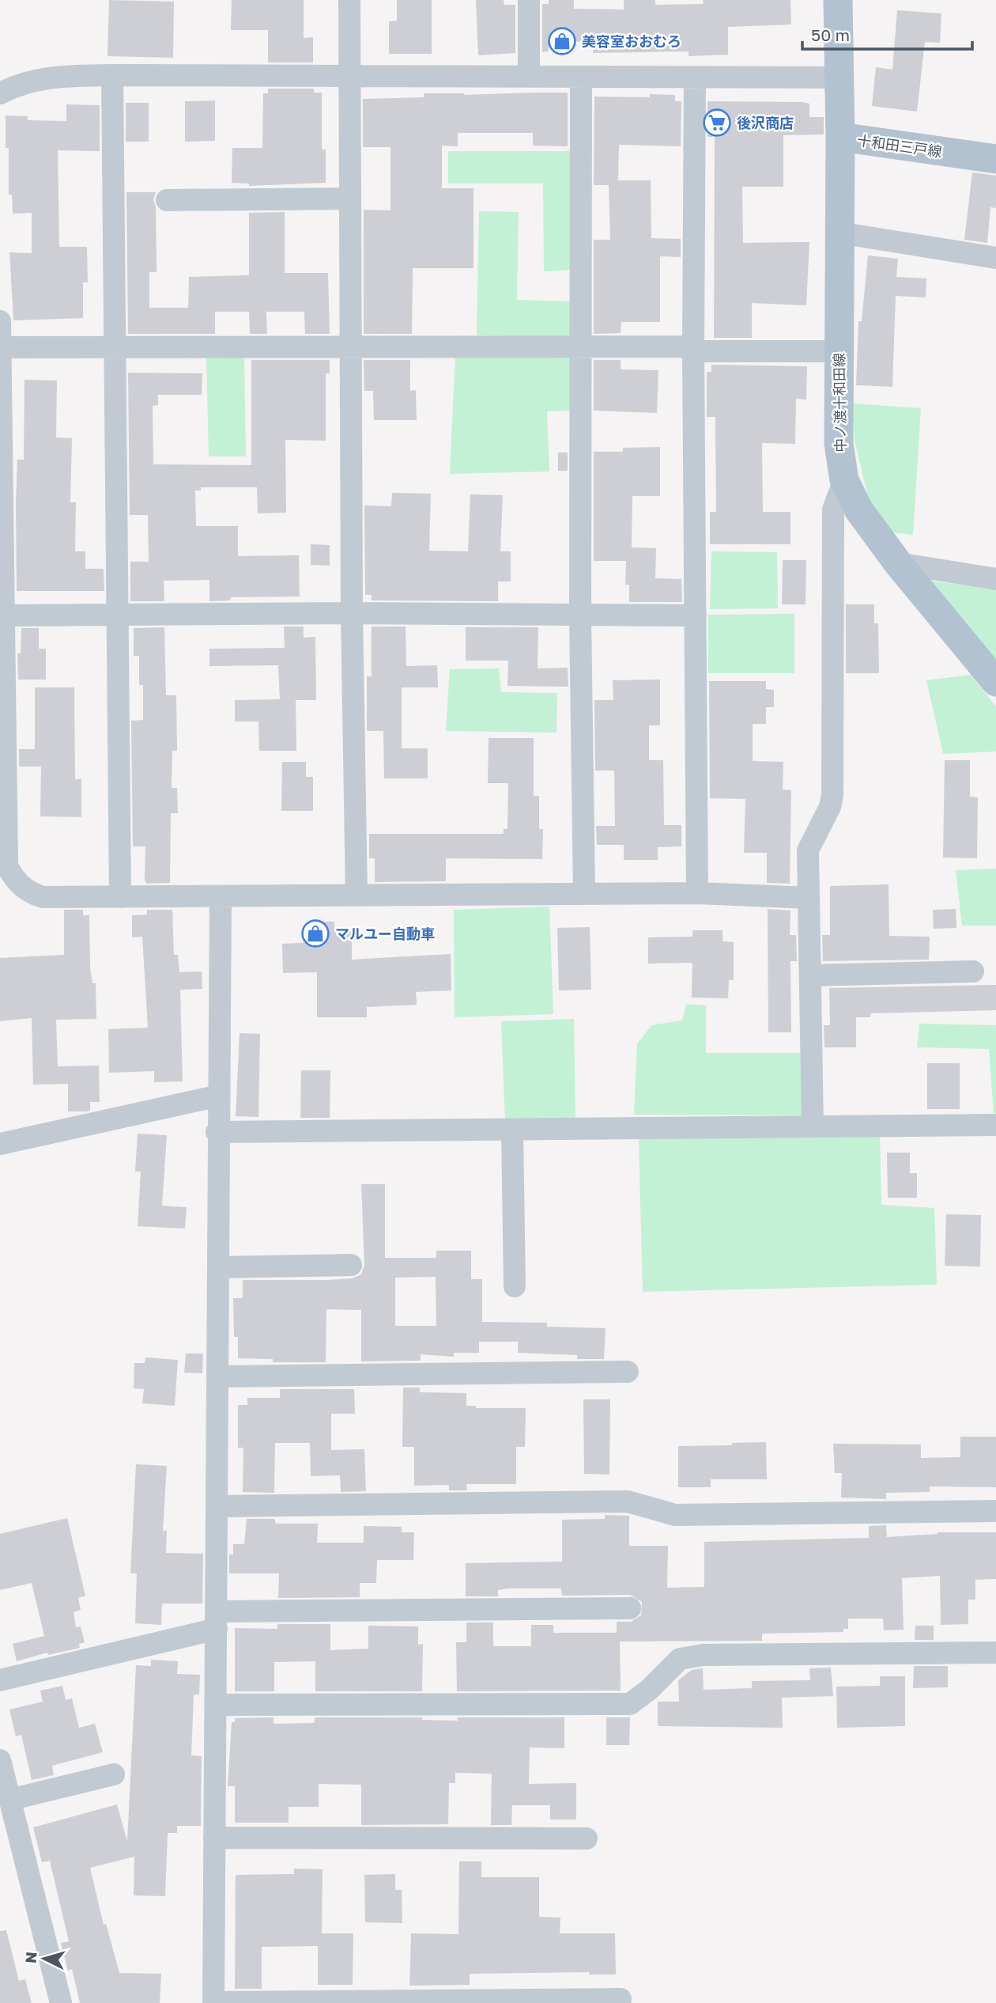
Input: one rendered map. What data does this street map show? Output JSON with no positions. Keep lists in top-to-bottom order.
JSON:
{
  "streets": {
    "main road": ["十和田三戸線", "中ノ渡十和田線"]
  },
  "crossings": [
    ["十和田三戸線", "中ノ渡十和田線"]
  ],
  "places": {
    "shop": ["美容室おおむろ", "マルユー自動車"],
    "supermarket": ["後沢商店"]
  },
  "scale_bar": "50 m",
  "north": "left"
}
